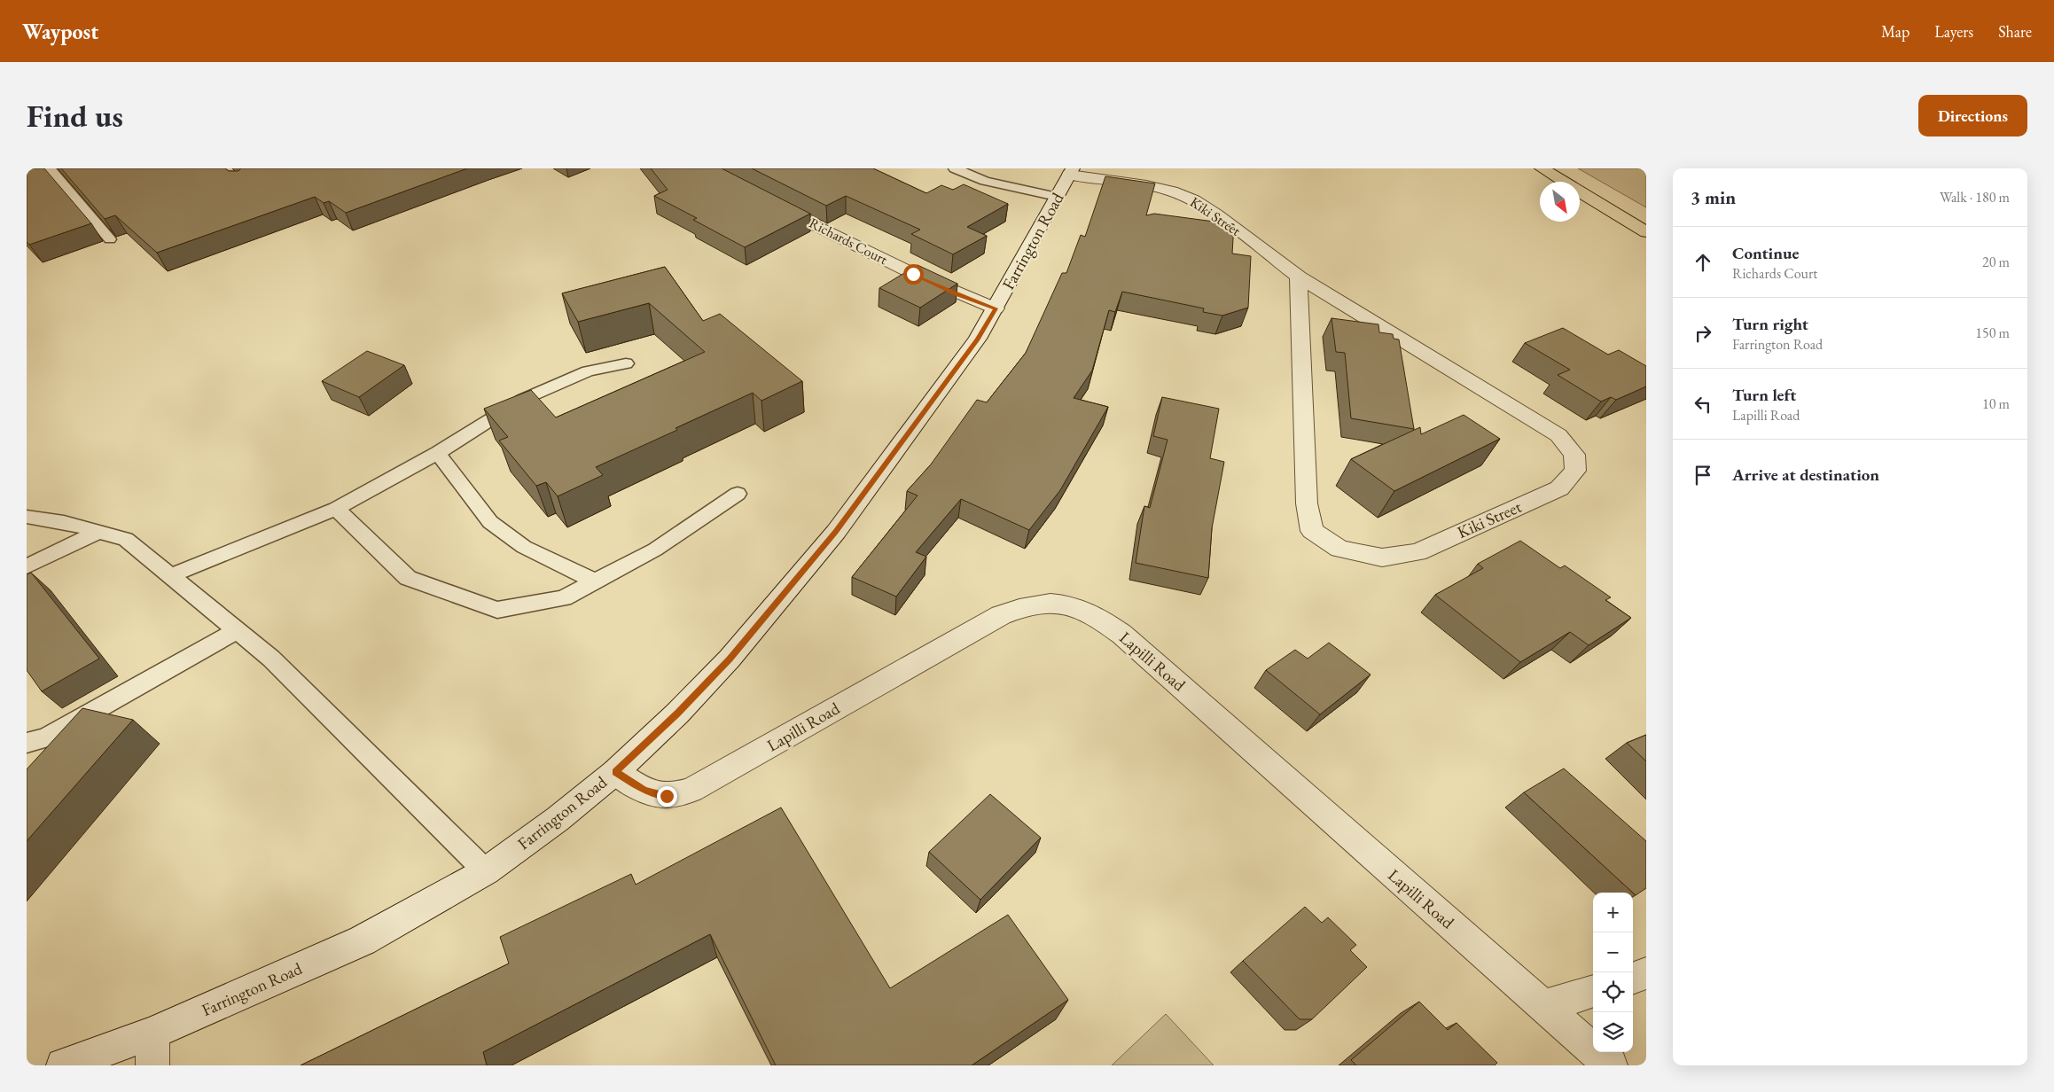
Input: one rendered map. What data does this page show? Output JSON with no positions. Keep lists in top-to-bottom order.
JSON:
{
  "streets": {
    "street": [
      "Kiki Street",
      "Richards Court",
      "Farrington Road",
      "Lapilli Road"
    ]
  },
  "crossings": [
    ["Kiki Street", "Farrington Road"],
    ["Richards Court", "Farrington Road"],
    ["Farrington Road", "Lapilli Road"]
  ],
  "north": "bottom right",
  "page": {
    "header": "Waypost",
    "nav": ["Map", "Layers", "Share"],
    "buttons": "Directions",
    "title": "Find us",
    "heading": ["3 min", "Walk · 180 m"],
    "list": [
      ["Continue", "Richards Court", "20 m"],
      ["Turn right", "Farrington Road", "150 m"],
      ["Turn left", "Lapilli Road", "10 m"],
      "Arrive at destination"
    ],
    "map_buttons": ["+", "−"]
  }
}
